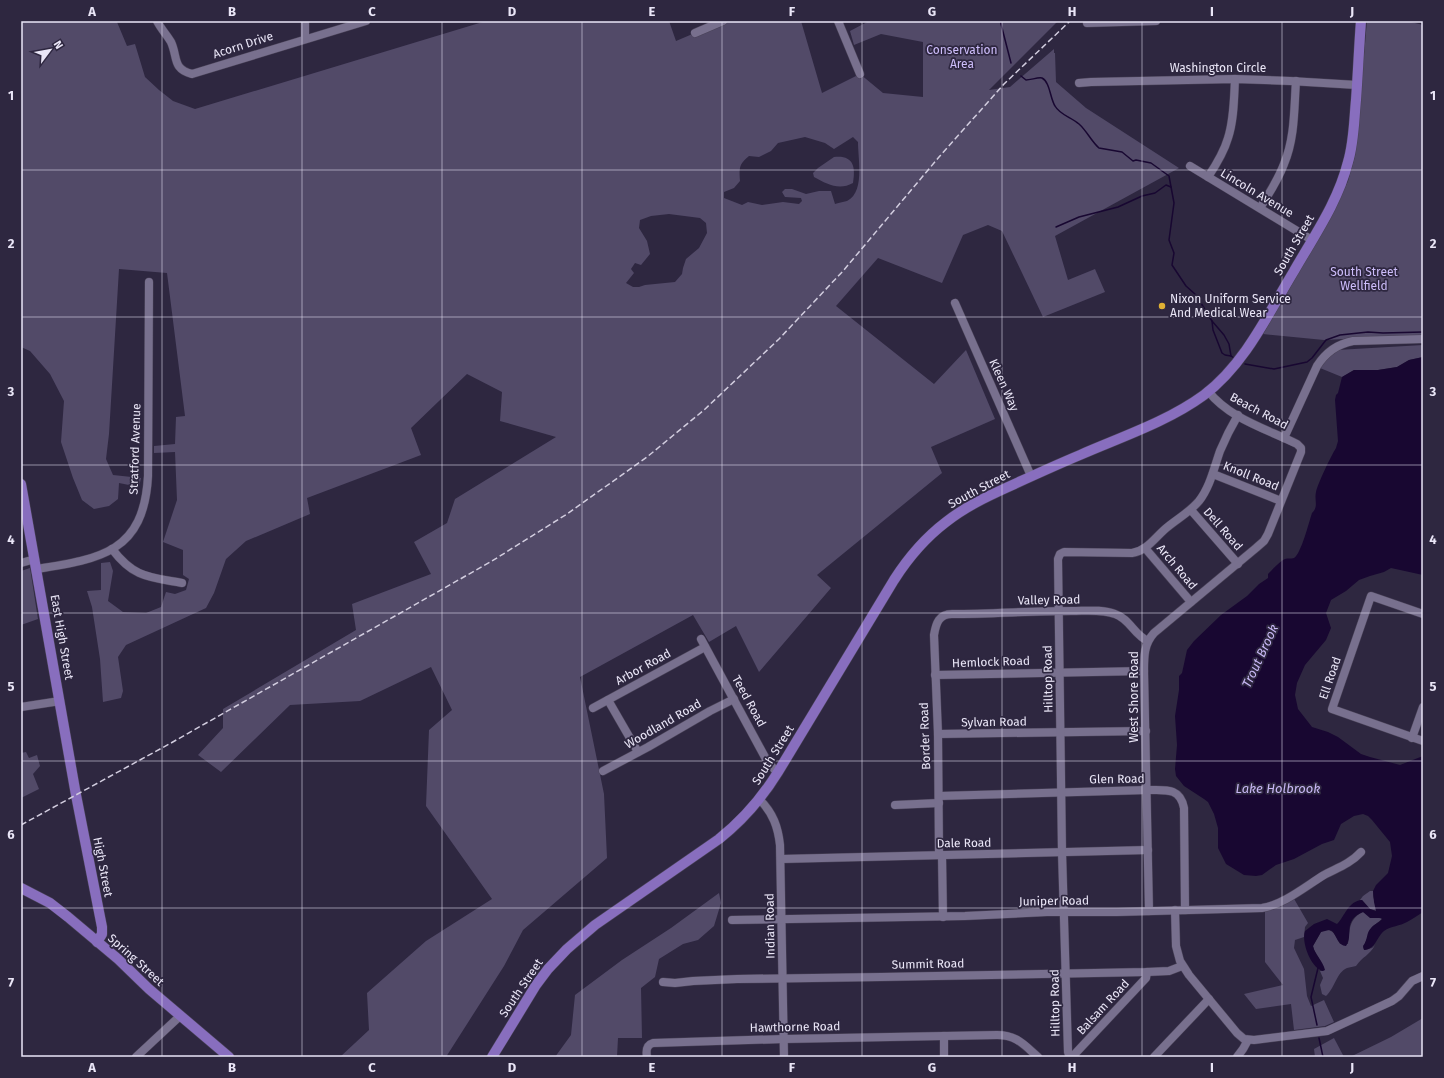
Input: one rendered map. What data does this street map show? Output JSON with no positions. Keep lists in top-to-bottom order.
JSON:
{
  "streets": {
    "main road": [
      "South Street",
      "East High Street",
      "High Street",
      "Spring Street"
    ],
    "street": [
      "Acorn Drive",
      "Washington Circle",
      "Lincoln Avenue",
      "Kleen Way",
      "Beach Road",
      "Stratford Avenue",
      "Knoll Road",
      "Dell Road",
      "Arch Road",
      "Valley Road",
      "Hemlock Road",
      "Arbor Road",
      "Ell Road",
      "Hilltop Road",
      "West Shore Road",
      "Teed Road",
      "Sylvan Road",
      "Woodland Road",
      "Border Road",
      "Glen Road",
      "Dale Road",
      "Juniper Road",
      "Indian Road",
      "Summit Road",
      "Balsam Road",
      "Hawthorne Road"
    ]
  },
  "crossings": [
    ["Washington Circle", "South Street"],
    ["Lincoln Avenue", "South Street"],
    ["South Street", "Kleen Way"],
    ["South Street", "Beach Road"],
    ["South Street", "Teed Road"],
    ["South Street", "Indian Road"],
    ["Beach Road", "Hilltop Road"],
    ["Beach Road", "West Shore Road"],
    ["Stratford Avenue", "East High Street"],
    ["Knoll Road", "Hilltop Road"],
    ["Knoll Road", "West Shore Road"],
    ["Dell Road", "Hilltop Road"],
    ["Dell Road", "West Shore Road"],
    ["Arch Road", "Hilltop Road"],
    ["Arch Road", "West Shore Road"],
    ["Valley Road", "Hilltop Road"],
    ["Valley Road", "West Shore Road"],
    ["Valley Road", "Border Road"],
    ["East High Street", "High Street"],
    ["Hemlock Road", "Hilltop Road"],
    ["Hemlock Road", "West Shore Road"],
    ["Hemlock Road", "Border Road"],
    ["Arbor Road", "Teed Road"],
    ["Hilltop Road", "Sylvan Road"],
    ["Hilltop Road", "Glen Road"],
    ["Hilltop Road", "Dale Road"],
    ["Hilltop Road", "Juniper Road"],
    ["Hilltop Road", "Summit Road"],
    ["Hilltop Road", "Balsam Road"],
    ["West Shore Road", "Sylvan Road"],
    ["West Shore Road", "Glen Road"],
    ["West Shore Road", "Dale Road"],
    ["West Shore Road", "Juniper Road"],
    ["Teed Road", "Woodland Road"],
    ["Sylvan Road", "Border Road"],
    ["Border Road", "Glen Road"],
    ["Border Road", "Dale Road"],
    ["Border Road", "Juniper Road"],
    ["Glen Road", "Juniper Road"],
    ["Dale Road", "Indian Road"],
    ["High Street", "Spring Street"],
    ["Juniper Road", "Indian Road"],
    ["Indian Road", "Summit Road"],
    ["Indian Road", "Hawthorne Road"],
    ["Summit Road", "Balsam Road"]
  ],
  "water": ["Trout Brook", "Lake Holbrook"],
  "parks": ["Conservation Area", "South Street Wellfield"],
  "places": ["Nixon Uniform Service And Medical Wear"],
  "north": "top right",
  "grid": {
    "columns": [
      "A",
      "B",
      "C",
      "D",
      "E",
      "F",
      "G",
      "H",
      "I",
      "J"
    ],
    "rows": [
      "1",
      "2",
      "3",
      "4",
      "5",
      "6",
      "7"
    ]
  }
}
